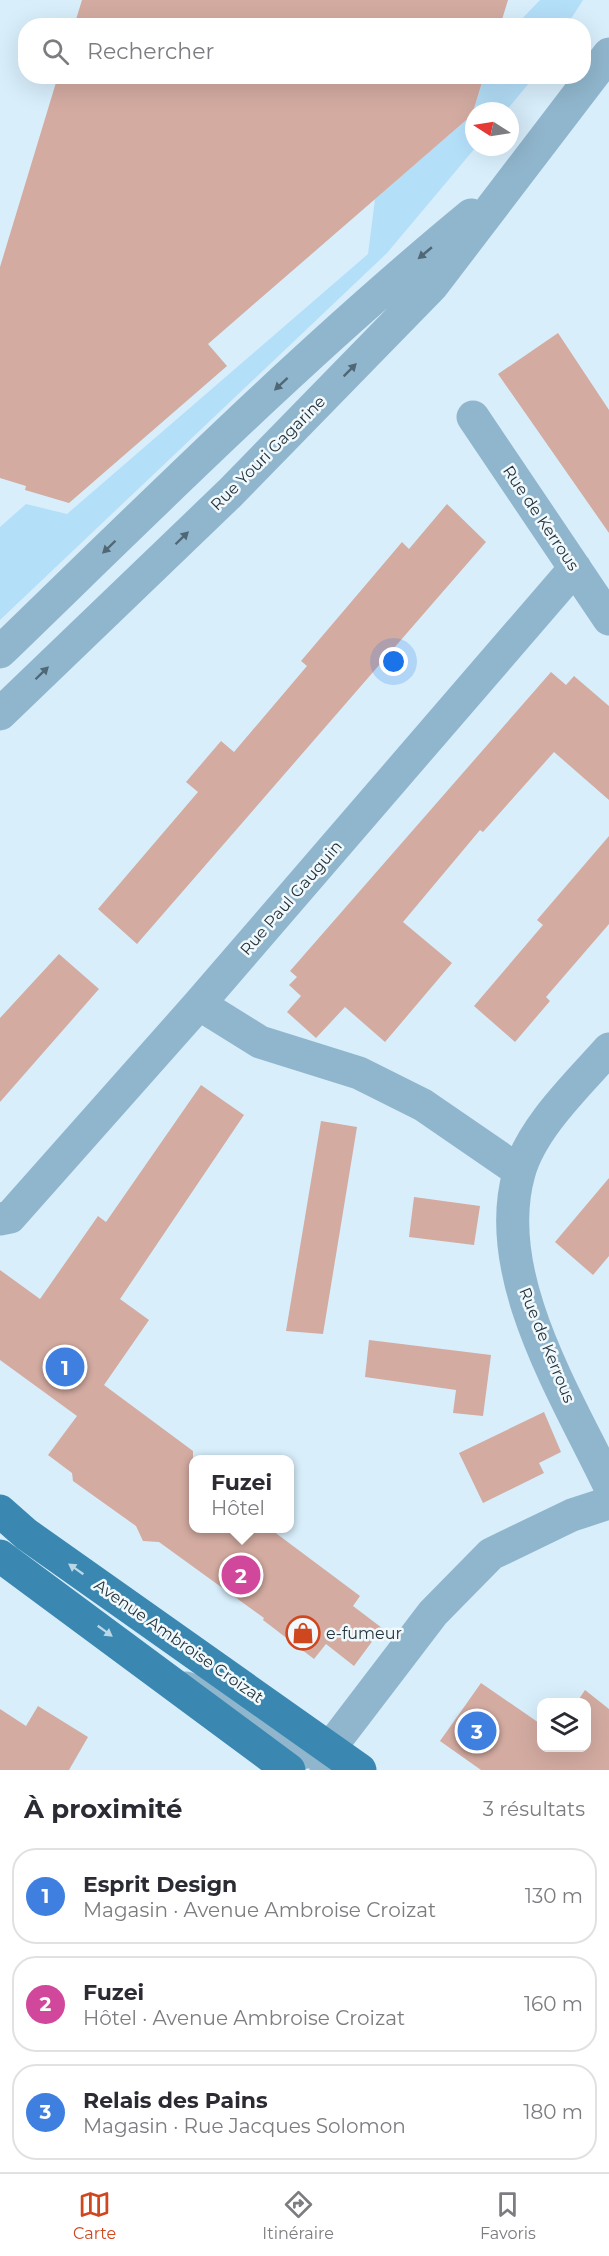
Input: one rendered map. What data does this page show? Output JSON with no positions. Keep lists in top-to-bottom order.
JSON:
{
  "streets": {
    "main road": ["Avenue Ambroise Croizat"],
    "street": ["Rue Youri Gagarine", "Rue de Kerrous", "Rue Paul Gauguin"]
  },
  "crossings": [
    ["Rue de Kerrous", "Rue Paul Gauguin"]
  ],
  "places": {
    "shop": ["e-fumeur"]
  },
  "north": "left",
  "page": {
    "search": "Rechercher",
    "pins": ["1", "2", "3"],
    "popup": ["Fuzei", "Hôtel"],
    "heading": ["À proximité", "3 résultats"],
    "list": [
      {
        "mark": "1",
        "name": "Esprit Design",
        "note": "Magasin · Avenue Ambroise Croizat",
        "value": "130 m"
      },
      {
        "mark": "2",
        "name": "Fuzei",
        "note": "Hôtel · Avenue Ambroise Croizat",
        "value": "160 m"
      },
      {
        "mark": "3",
        "name": "Relais des Pains",
        "note": "Magasin · Rue Jacques Solomon",
        "value": "180 m"
      }
    ],
    "nav": ["Carte", "Itinéraire", "Favoris"]
  }
}
